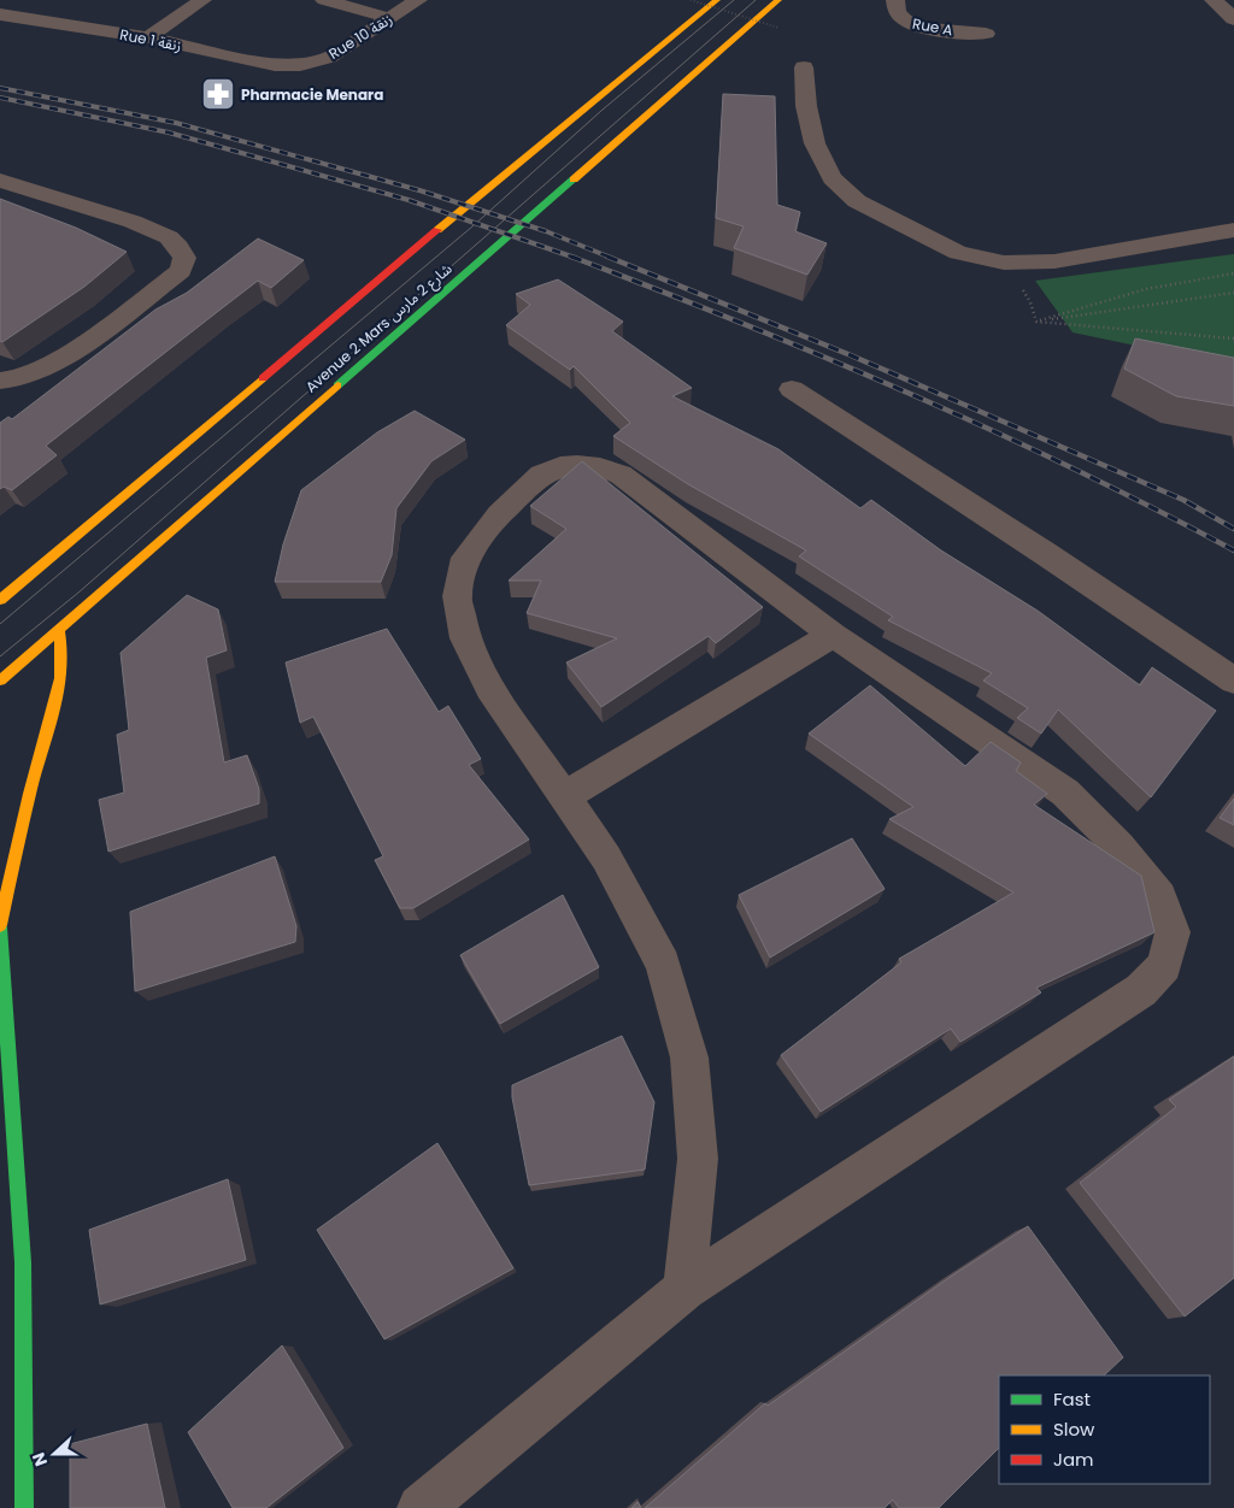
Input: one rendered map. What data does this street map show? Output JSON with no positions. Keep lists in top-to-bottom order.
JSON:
{
  "streets": {
    "main road": ["Avenue 2 Mars شارع 2 مارس"],
    "street": ["Rue A", "Rue 10 زنقة", "Rue 1 زنقة"]
  },
  "crossings": [
    ["Rue 10 زنقة", "Rue 1 زنقة"]
  ],
  "places": {
    "pharmacy": ["Pharmacie Menara"]
  },
  "legend": ["Fast", "Slow", "Jam"],
  "north": "left"
}
